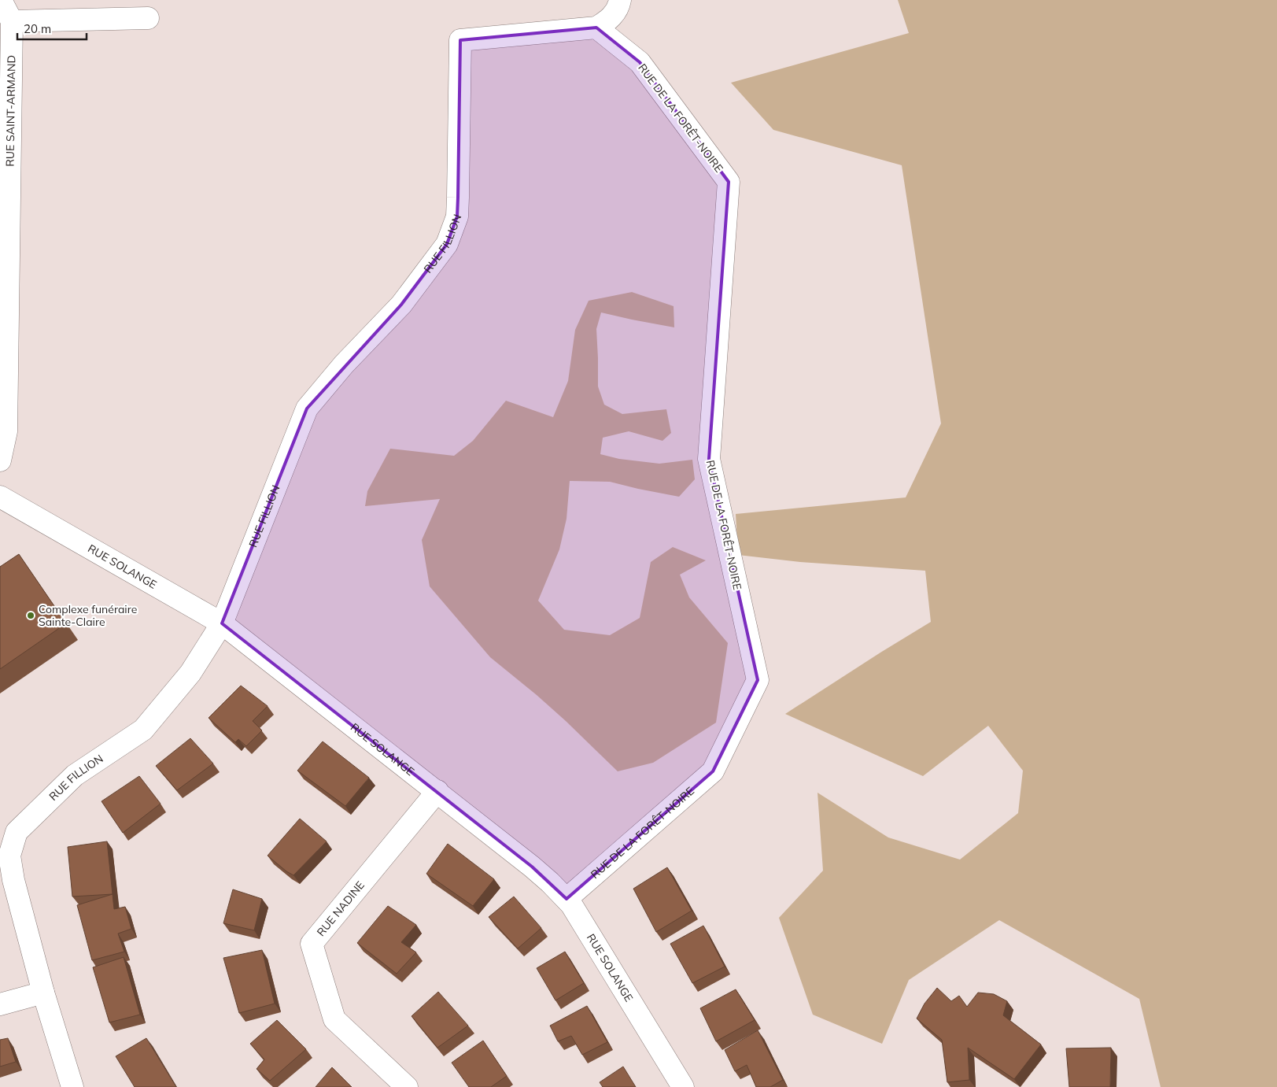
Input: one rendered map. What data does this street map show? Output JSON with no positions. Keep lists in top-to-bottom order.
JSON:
{
  "streets": {
    "street": [
      "RUE SAINT-ARMAND",
      "RUE DE LA FORÊT-NOIRE",
      "RUE FILLION",
      "RUE SOLANGE",
      "RUE NADINE"
    ]
  },
  "crossings": [
    ["RUE DE LA FORÊT-NOIRE", "RUE FILLION"],
    ["RUE DE LA FORÊT-NOIRE", "RUE SOLANGE"],
    ["RUE FILLION", "RUE SOLANGE"],
    ["RUE SOLANGE", "RUE NADINE"]
  ],
  "places": ["Complexe funéraire Sainte-Claire"],
  "scale_bar": "20 m"
}
